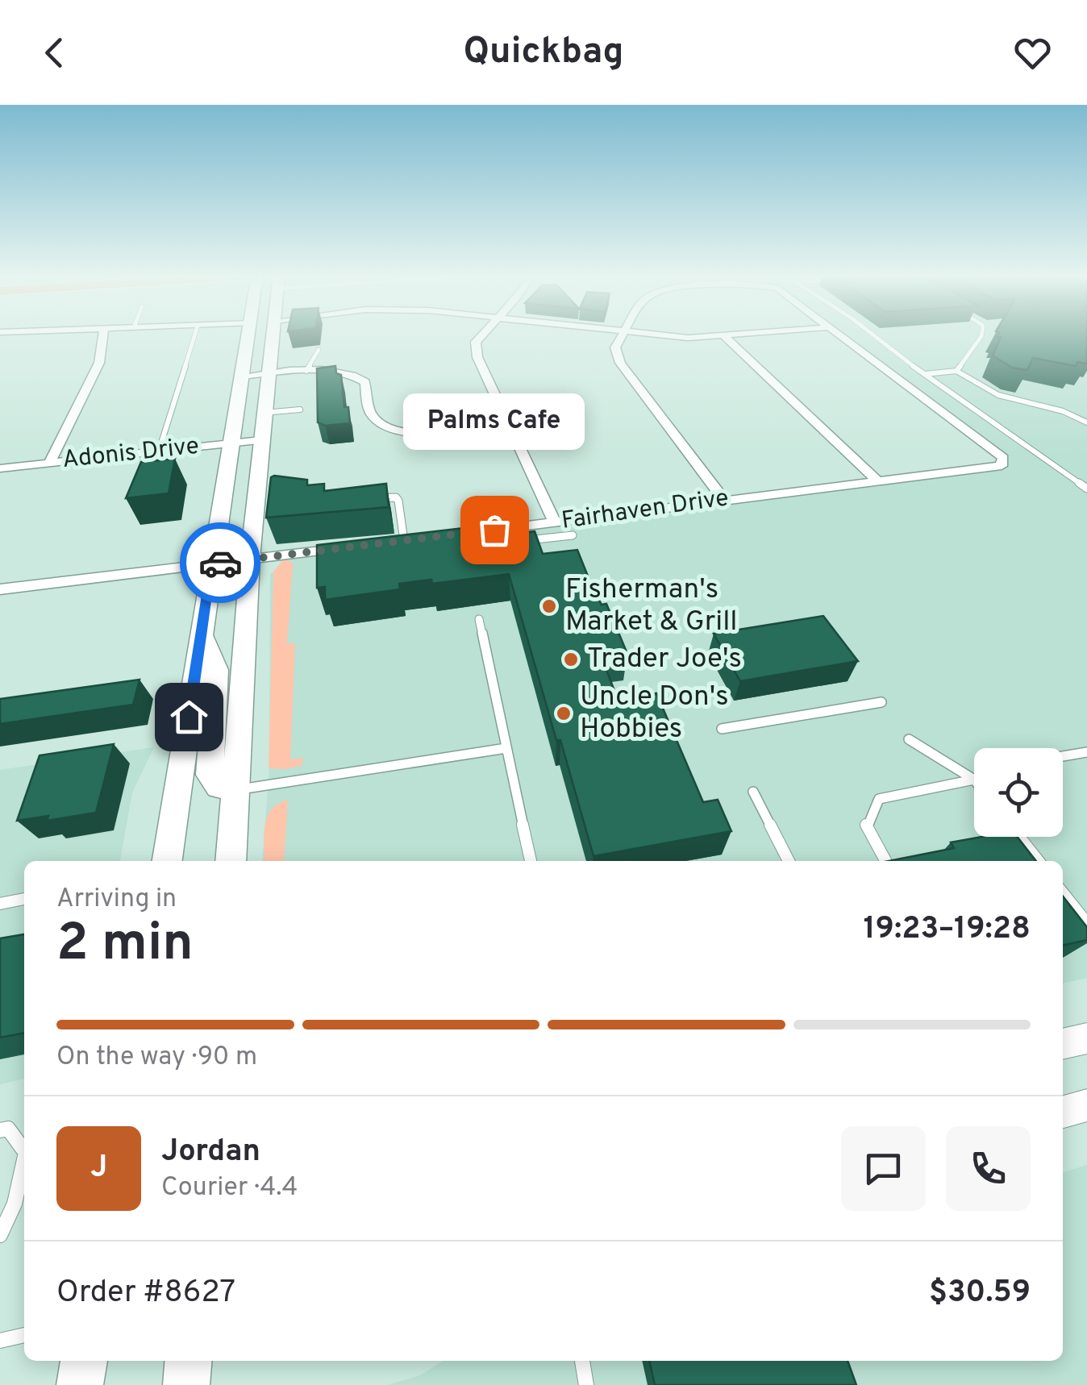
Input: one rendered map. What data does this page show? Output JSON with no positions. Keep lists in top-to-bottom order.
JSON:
{
  "streets": {
    "street": ["Adonis Drive", "Fairhaven Drive"]
  },
  "places": [
    "Palms Cafe",
    "Fisherman's Market & Grill",
    "Trader Joe's",
    "Uncle Don's Hobbies"
  ],
  "page": {
    "header": "Quickbag",
    "bubble": "Palms Cafe",
    "heading": ["2 min", "Arriving in", "19:23–19:28"],
    "panel": [
      "Jordan",
      "Courier · 4.4",
      "Order #8627",
      "$30.59"
    ],
    "bar": "On the way · 90 m",
    "round": "J"
  }
}
